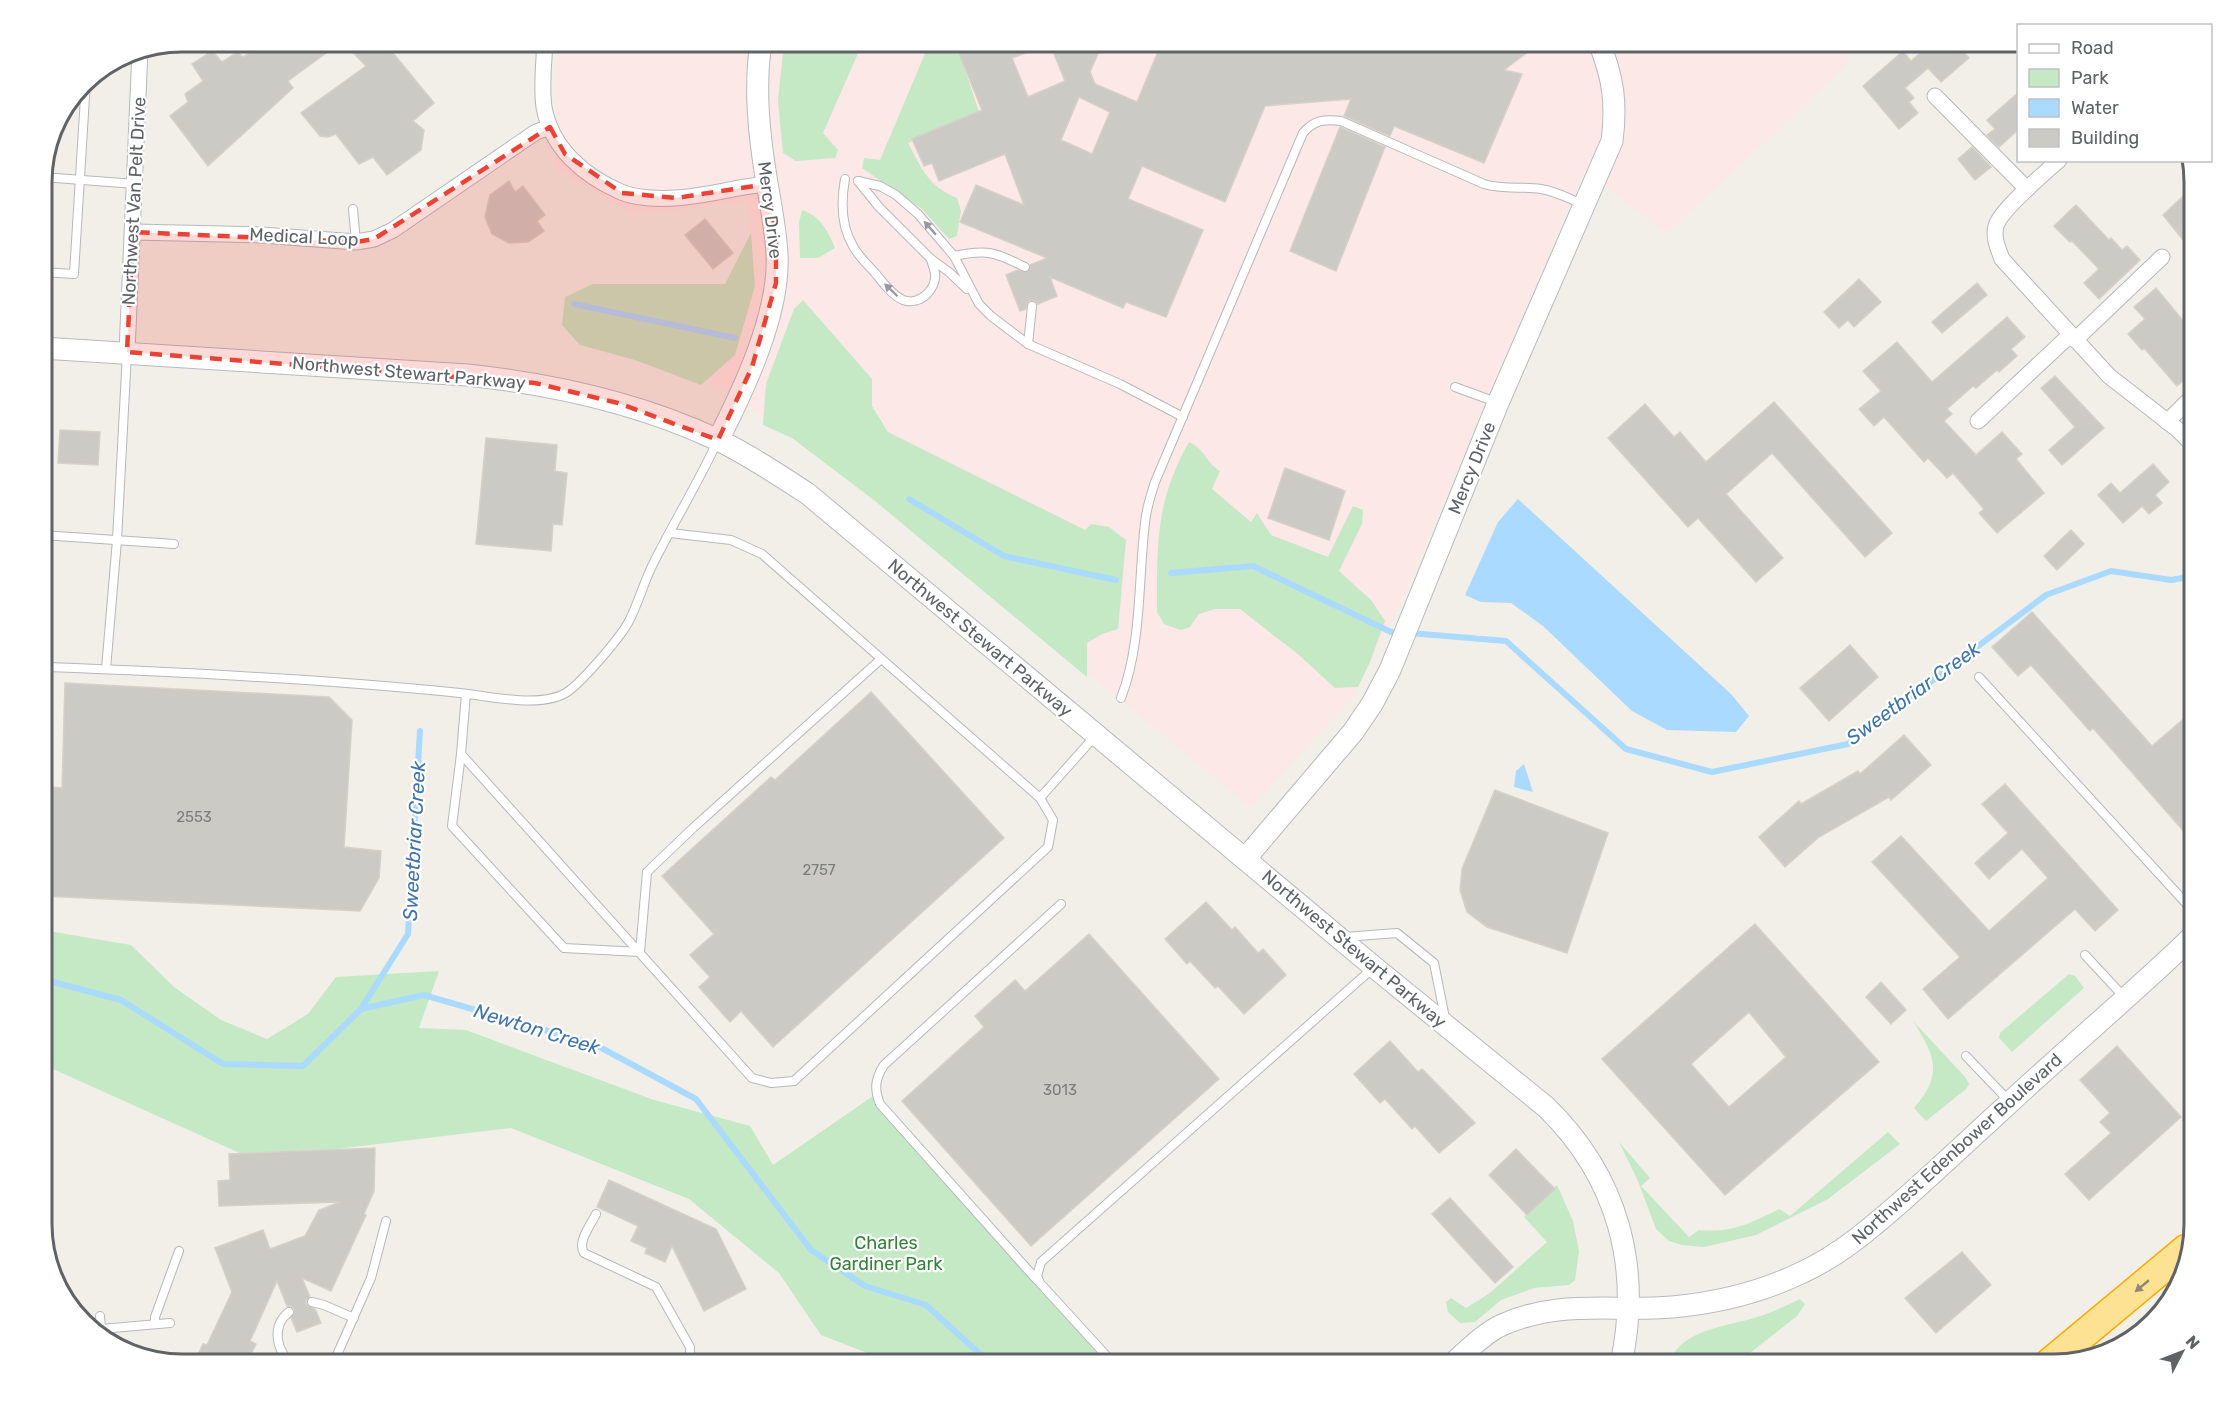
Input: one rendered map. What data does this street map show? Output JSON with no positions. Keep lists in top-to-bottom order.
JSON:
{
  "streets": {
    "main road": ["Mercy Drive", "Northwest Stewart Parkway", "Northwest Edenbower Boulevard"],
    "street": ["Northwest Van Pelt Drive", "Medical Loop"]
  },
  "crossings": [
    ["Northwest Van Pelt Drive", "Medical Loop"],
    ["Northwest Van Pelt Drive", "Northwest Stewart Parkway"],
    ["Mercy Drive", "Northwest Stewart Parkway"],
    ["Northwest Stewart Parkway", "Northwest Edenbower Boulevard"]
  ],
  "water": ["Sweetbriar Creek", "Newton Creek"],
  "parks": ["Charles Gardiner Park"],
  "house_numbers": ["2553", "2757", "3013"],
  "legend": [
    "Road",
    "Park",
    "Water",
    "Building"
  ],
  "north": "top right"
}
